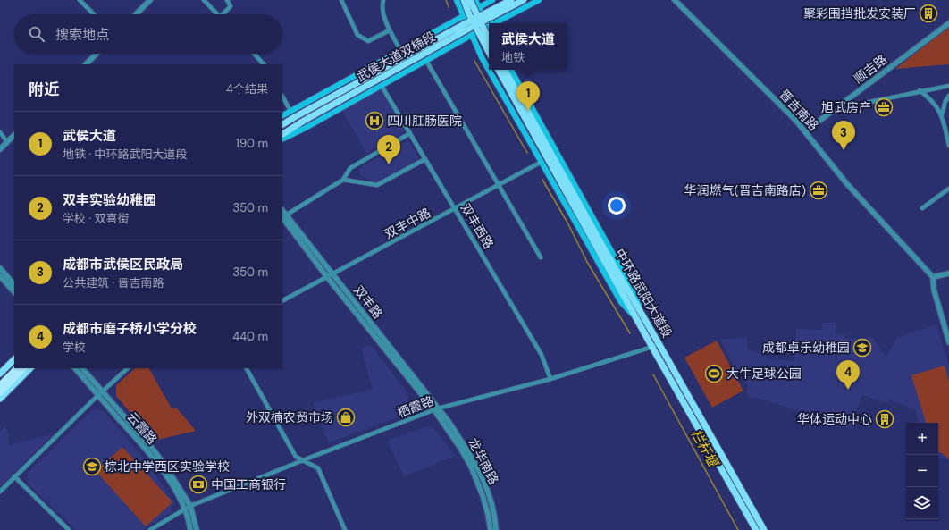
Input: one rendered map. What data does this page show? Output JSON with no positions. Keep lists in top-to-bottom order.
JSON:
{
  "streets": {
    "main road": ["武侯大道双楠段", "中环路武阳大道段"],
    "street": [
      "顺吉路",
      "晋吉南路",
      "双丰中路",
      "双丰西路",
      "双丰路",
      "栖霞路",
      "云霞路",
      "龙华南路"
    ]
  },
  "crossings": [
    ["顺吉路", "晋吉南路"],
    ["双丰中路", "双丰西路"],
    ["双丰中路", "双丰路"],
    ["双丰西路", "栖霞路"],
    ["中环路武阳大道段", "栖霞路"],
    ["双丰路", "栖霞路"],
    ["双丰路", "龙华南路"],
    ["栖霞路", "云霞路"],
    ["栖霞路", "龙华南路"]
  ],
  "water": ["栏杆堰"],
  "places": {
    "building": ["聚彩围挡批发安装厂", "华体运动中心"],
    "office": ["旭武房产", "华润燃气(晋吉南路店)"],
    "hospital": ["四川肛肠医院"],
    "school or university": ["成都卓乐幼稚园", "棕北中学西区实验学校"],
    "sports": ["大牛足球公园"],
    "shop": ["外双楠农贸市场"],
    "bank": ["中国工商银行"]
  },
  "page": {
    "search": "搜索地点",
    "popup": ["武侯大道", "地铁"],
    "heading": ["附近", "4个结果"],
    "pins": [
      "1",
      "3",
      "2",
      "4"
    ],
    "list": [
      {
        "mark": "1",
        "name": "武侯大道",
        "note": "地铁 · 中环路武阳大道段",
        "value": "190 m"
      },
      {
        "mark": "2",
        "name": "双丰实验幼稚园",
        "note": "学校 · 双喜街",
        "value": "350 m"
      },
      {
        "mark": "3",
        "name": "成都市武侯区民政局",
        "note": "公共建筑 · 晋吉南路",
        "value": "350 m"
      },
      {
        "mark": "4",
        "name": "成都市磨子桥小学分校",
        "note": "学校",
        "value": "440 m"
      }
    ],
    "map_buttons": ["+", "−"]
  }
}
